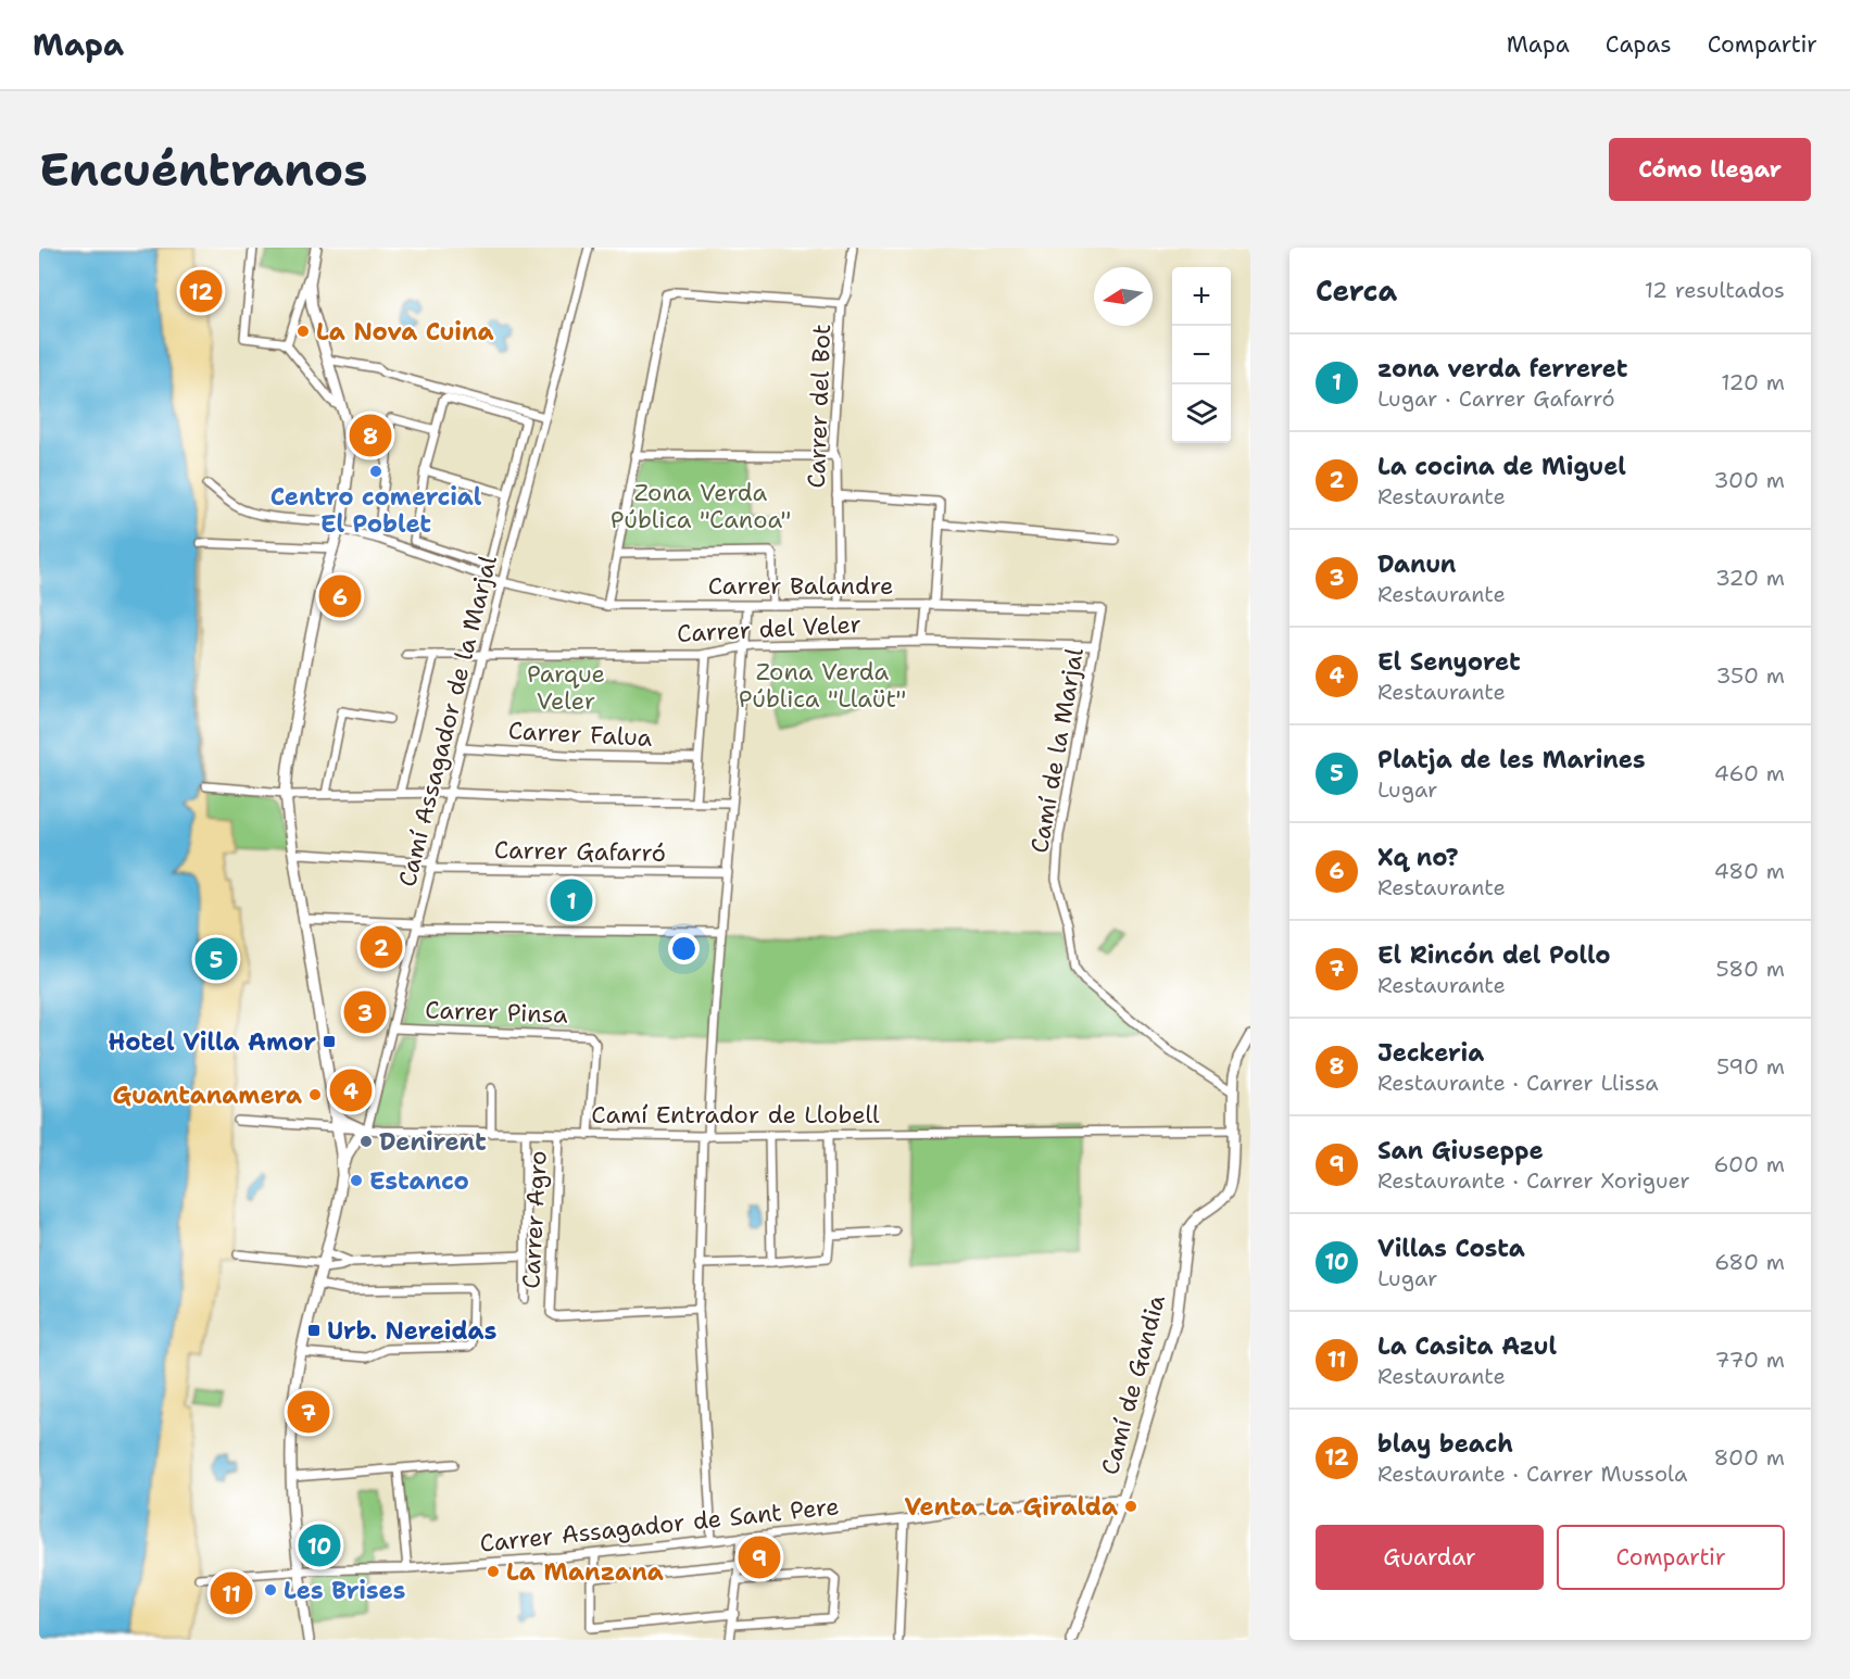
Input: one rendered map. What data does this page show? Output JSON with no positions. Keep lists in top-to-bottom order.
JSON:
{
  "streets": {
    "main road": ["Camí de Gandia"],
    "street": [
      "Carrer del Bot",
      "Carrer Balandre",
      "Carrer del Veler",
      "Camí Assagador de la Marjal",
      "Carrer Falua",
      "Camí de la Marjal",
      "Carrer Gafarró",
      "Carrer Pinsa",
      "Camí Entrador de Llobell",
      "Carrer Agro",
      "Carrer Assagador de Sant Pere"
    ]
  },
  "crossings": [
    ["Carrer del Bot", "Carrer Balandre"],
    ["Carrer Balandre", "Camí Assagador de la Marjal"],
    ["Carrer Balandre", "Camí de la Marjal"],
    ["Carrer del Veler", "Camí Assagador de la Marjal"],
    ["Carrer del Veler", "Camí de la Marjal"],
    ["Camí Assagador de la Marjal", "Carrer Falua"],
    ["Camí Assagador de la Marjal", "Carrer Gafarró"],
    ["Camí Assagador de la Marjal", "Carrer Pinsa"],
    ["Camí Assagador de la Marjal", "Camí Entrador de Llobell"],
    ["Camí de la Marjal", "Camí de Gandia"],
    ["Carrer Pinsa", "Camí Entrador de Llobell"],
    ["Camí Entrador de Llobell", "Carrer Agro"],
    ["Camí Entrador de Llobell", "Camí de Gandia"],
    ["Camí de Gandia", "Carrer Assagador de Sant Pere"]
  ],
  "parks": ["Zona Verda Pública \"Canoa\"", "Zona Verda Pública \"Llaüt\"", "Parque Veler"],
  "places": {
    "other": [
      "La Nova Cuina",
      "Centro comercial El Poblet",
      "Guantanamera",
      "Denirent",
      "Estanco",
      "Venta La Giralda",
      "La Manzana",
      "Les Brises"
    ],
    "transit": ["Hotel Villa Amor", "Urb. Nereidas"]
  },
  "north": "left",
  "page": {
    "header": "Mapa",
    "nav": ["Mapa", "Capas", "Compartir"],
    "buttons": [
      "Cómo llegar",
      ["Guardar", "Compartir"]
    ],
    "title": "Encuéntranos",
    "heading": ["Cerca", "12 resultados"],
    "map_buttons": ["+", "−"],
    "pins": [
      "12",
      "8",
      "6",
      "1",
      "2",
      "5",
      "3",
      "4",
      "7",
      "10",
      "9",
      "11"
    ],
    "list": [
      {
        "mark": "1",
        "name": "zona verda ferreret",
        "note": "Lugar · Carrer Gafarró",
        "value": "120 m"
      },
      {
        "mark": "2",
        "name": "La cocina de Miguel",
        "note": "Restaurante",
        "value": "300 m"
      },
      {
        "mark": "3",
        "name": "Danun",
        "note": "Restaurante",
        "value": "320 m"
      },
      {
        "mark": "4",
        "name": "El Senyoret",
        "note": "Restaurante",
        "value": "350 m"
      },
      {
        "mark": "5",
        "name": "Platja de les Marines",
        "note": "Lugar",
        "value": "460 m"
      },
      {
        "mark": "6",
        "name": "Xq no?",
        "note": "Restaurante",
        "value": "480 m"
      },
      {
        "mark": "7",
        "name": "El Rincón del Pollo",
        "note": "Restaurante",
        "value": "580 m"
      },
      {
        "mark": "8",
        "name": "Jeckeria",
        "note": "Restaurante · Carrer Llissa",
        "value": "590 m"
      },
      {
        "mark": "9",
        "name": "San Giuseppe",
        "note": "Restaurante · Carrer Xoriguer",
        "value": "600 m"
      },
      {
        "mark": "10",
        "name": "Villas Costa",
        "note": "Lugar",
        "value": "680 m"
      },
      {
        "mark": "11",
        "name": "La Casita Azul",
        "note": "Restaurante",
        "value": "770 m"
      },
      {
        "mark": "12",
        "name": "blay beach",
        "note": "Restaurante · Carrer Mussola",
        "value": "800 m"
      }
    ]
  }
}
